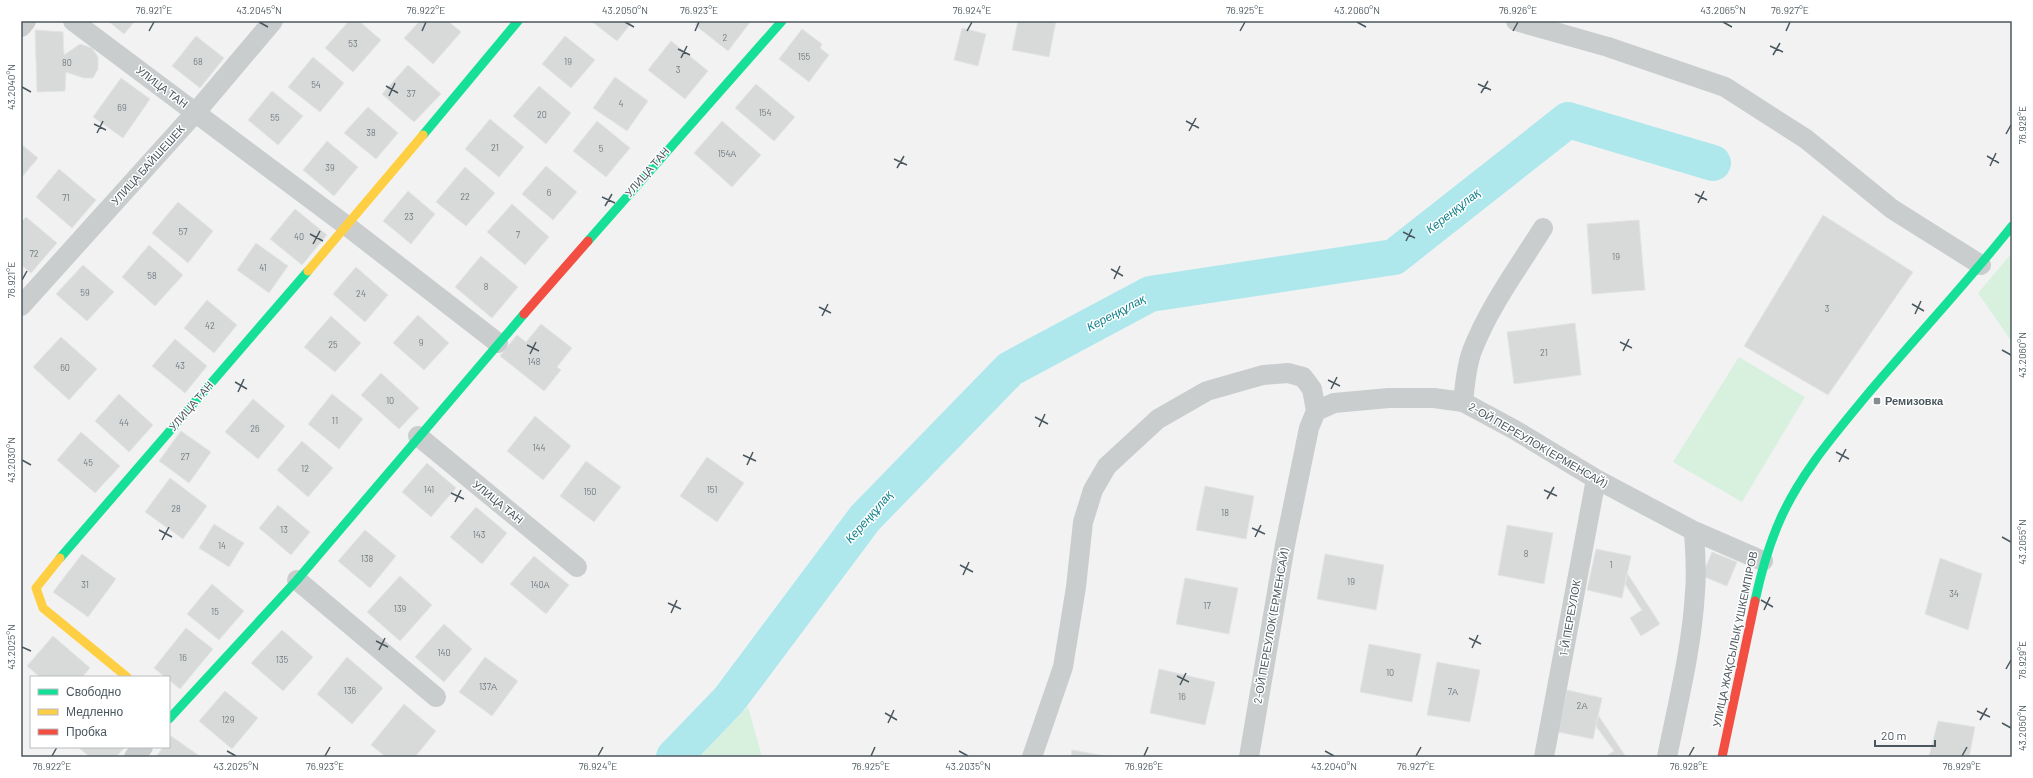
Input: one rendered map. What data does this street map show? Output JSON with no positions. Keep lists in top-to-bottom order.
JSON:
{
  "streets": {
    "street": [
      "УЛИЦА ТАН",
      "УЛИЦА БАЙШЕШЕК",
      "2-ОЙ ПЕРЕУЛОК (ЕРМЕНСАЙ)",
      "1-Й ПЕРЕУЛОК",
      "УЛИЦА ЖАҚСЫЛЫҚ ҮШКЕМПІРОВ"
    ]
  },
  "crossings": [
    ["УЛИЦА ТАН", "УЛИЦА БАЙШЕШЕК"],
    ["2-ОЙ ПЕРЕУЛОК (ЕРМЕНСАЙ)", "1-Й ПЕРЕУЛОК"],
    ["2-ОЙ ПЕРЕУЛОК (ЕРМЕНСАЙ)", "УЛИЦА ЖАҚСЫЛЫҚ ҮШКЕМПІРОВ"]
  ],
  "water": ["Кереңқұлақ"],
  "places": {
    "transit": ["Ремизовка"]
  },
  "house_numbers": [
    "2",
    "53",
    "155",
    "68",
    "19",
    "80",
    "3",
    "54",
    "37",
    "4",
    "69",
    "154",
    "20",
    "55",
    "38",
    "21",
    "5",
    "154А",
    "39",
    "6",
    "22",
    "71",
    "23",
    "57",
    "7",
    "40",
    "72",
    "19",
    "41",
    "58",
    "8",
    "59",
    "24",
    "3",
    "42",
    "9",
    "25",
    "21",
    "148",
    "43",
    "60",
    "10",
    "11",
    "44",
    "26",
    "144",
    "27",
    "45",
    "12",
    "141",
    "151",
    "150",
    "28",
    "18",
    "13",
    "143",
    "14",
    "8",
    "138",
    "1",
    "19",
    "31",
    "140А",
    "34",
    "17",
    "139",
    "15",
    "140",
    "16",
    "135",
    "10",
    "137А",
    "136",
    "7А",
    "16",
    "2А",
    "129"
  ],
  "legend": ["Свободно", "Медленно", "Пробка"],
  "scale_bar": "20 m",
  "coordinates": [
    "76.921°E",
    "43.2045°N",
    "76.922°E",
    "43.2050°N",
    "76.923°E",
    "76.924°E",
    "76.925°E",
    "43.2060°N",
    "76.926°E",
    "43.2065°N",
    "76.927°E",
    "43.2040°N",
    "76.928°E",
    "43.2030°N",
    "43.2055°N",
    "43.2025°N",
    "76.929°E",
    "43.2035°N"
  ]
}
